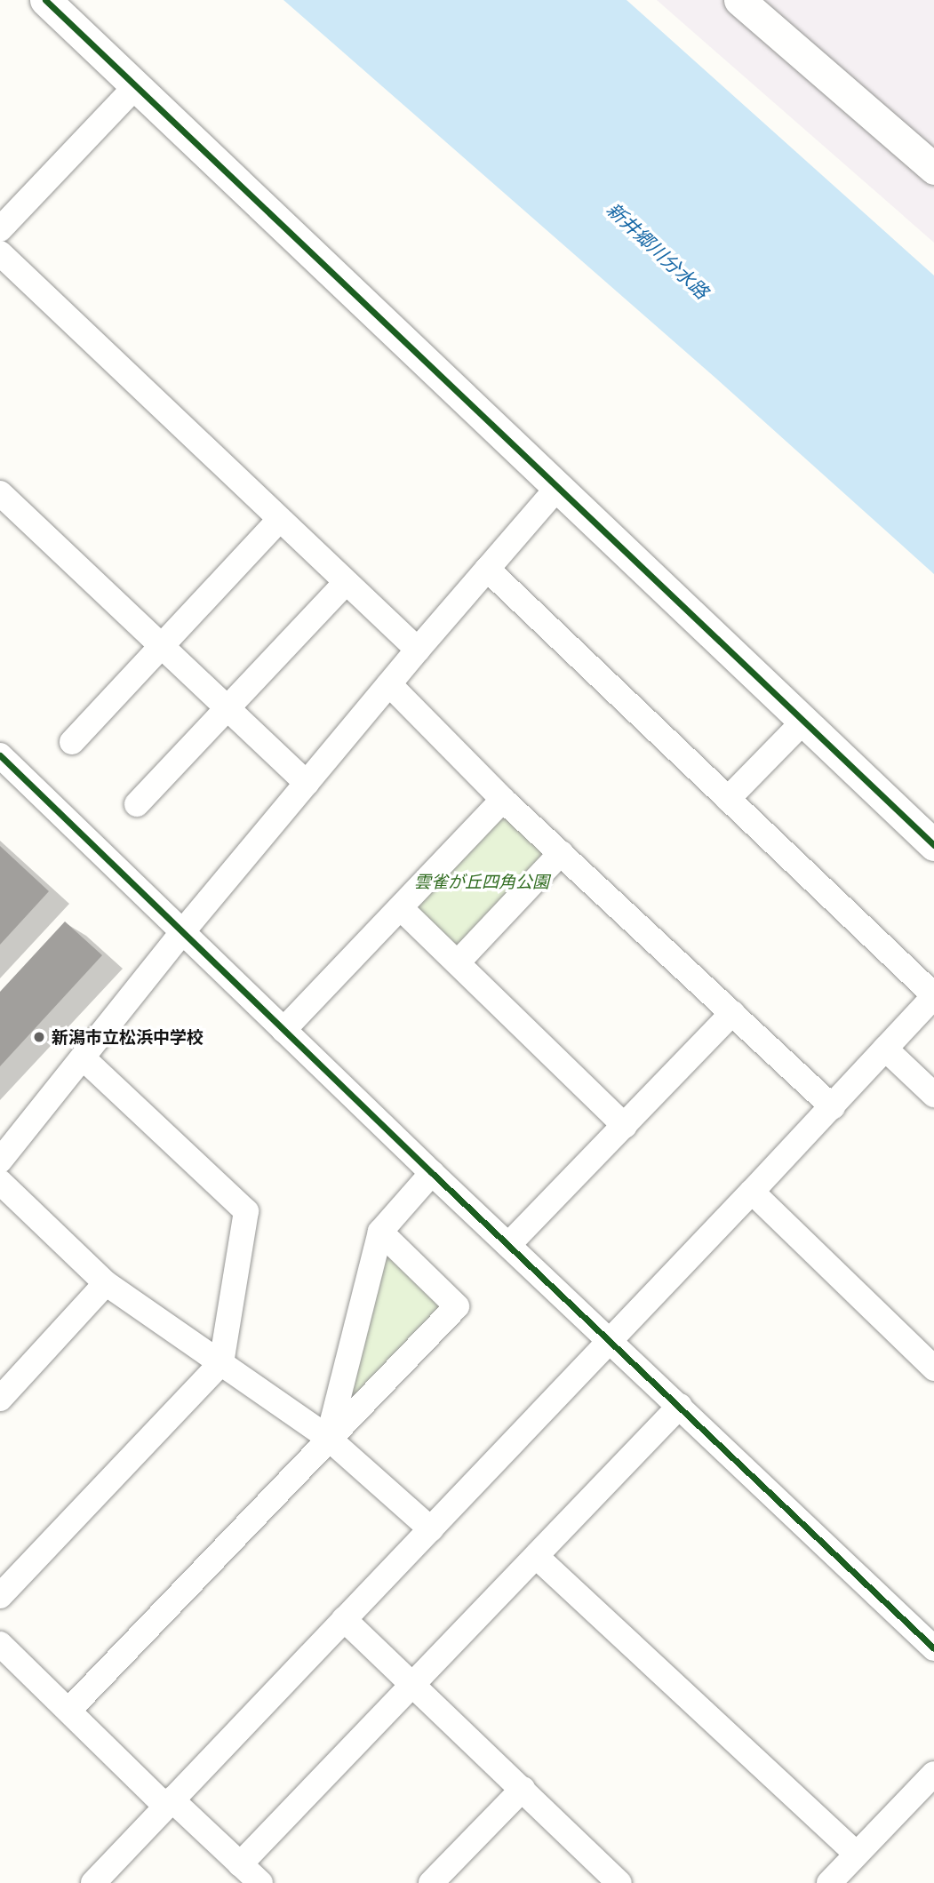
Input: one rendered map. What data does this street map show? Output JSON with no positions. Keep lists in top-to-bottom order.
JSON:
{
  "water": ["新井郷川分水路"],
  "parks": ["雲雀が丘四角公園"],
  "places": ["新潟市立松浜中学校"]
}
